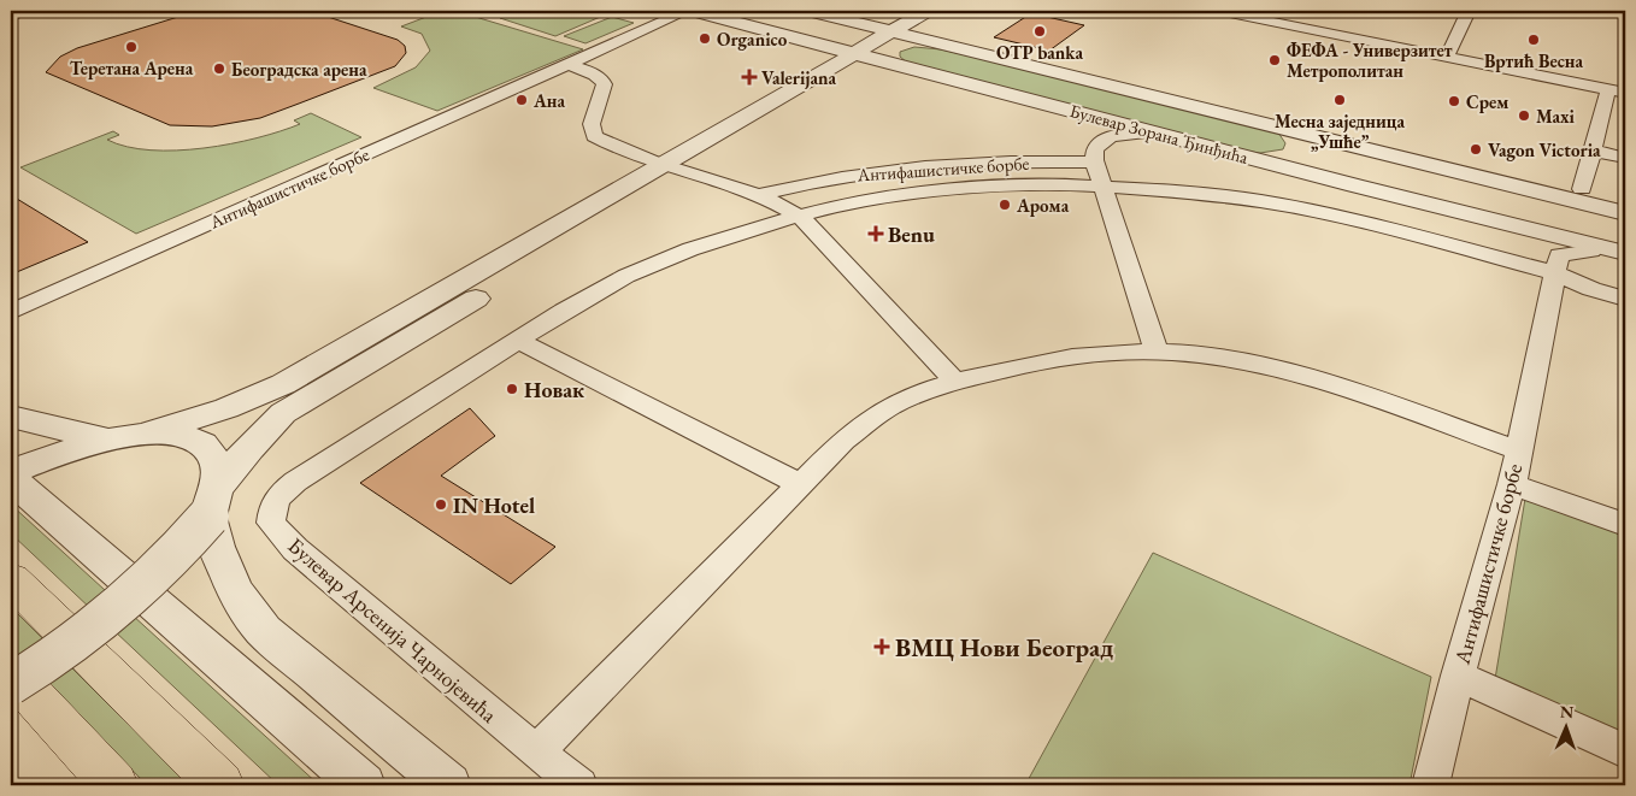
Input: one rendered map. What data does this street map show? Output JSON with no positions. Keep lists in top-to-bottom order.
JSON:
{
  "streets": {
    "street": ["Булевар Зорана Ђинђића", "Антифашистичке борбе", "Булевар Арсенија Чарнојевића"]
  },
  "crossings": [
    ["Булевар Зорана Ђинђића", "Антифашистичке борбе"],
    ["Антифашистичке борбе", "Булевар Арсенија Чарнојевића"]
  ],
  "places": {
    "other": [
      "OTP banka",
      "Organico",
      "Вртић Весна",
      "Теретана Арена",
      "ФЕФА - Универзитет Метрополитан",
      "Београдска арена",
      "Ана",
      "Месна заједница „Ушће”",
      "Срем",
      "Maxi",
      "Vagon Victoria",
      "Арома",
      "Новак",
      "IN Hotel"
    ],
    "health": ["Valerijana", "Benu", "ВМЦ Нови Београд"]
  },
  "north": "top"
}
